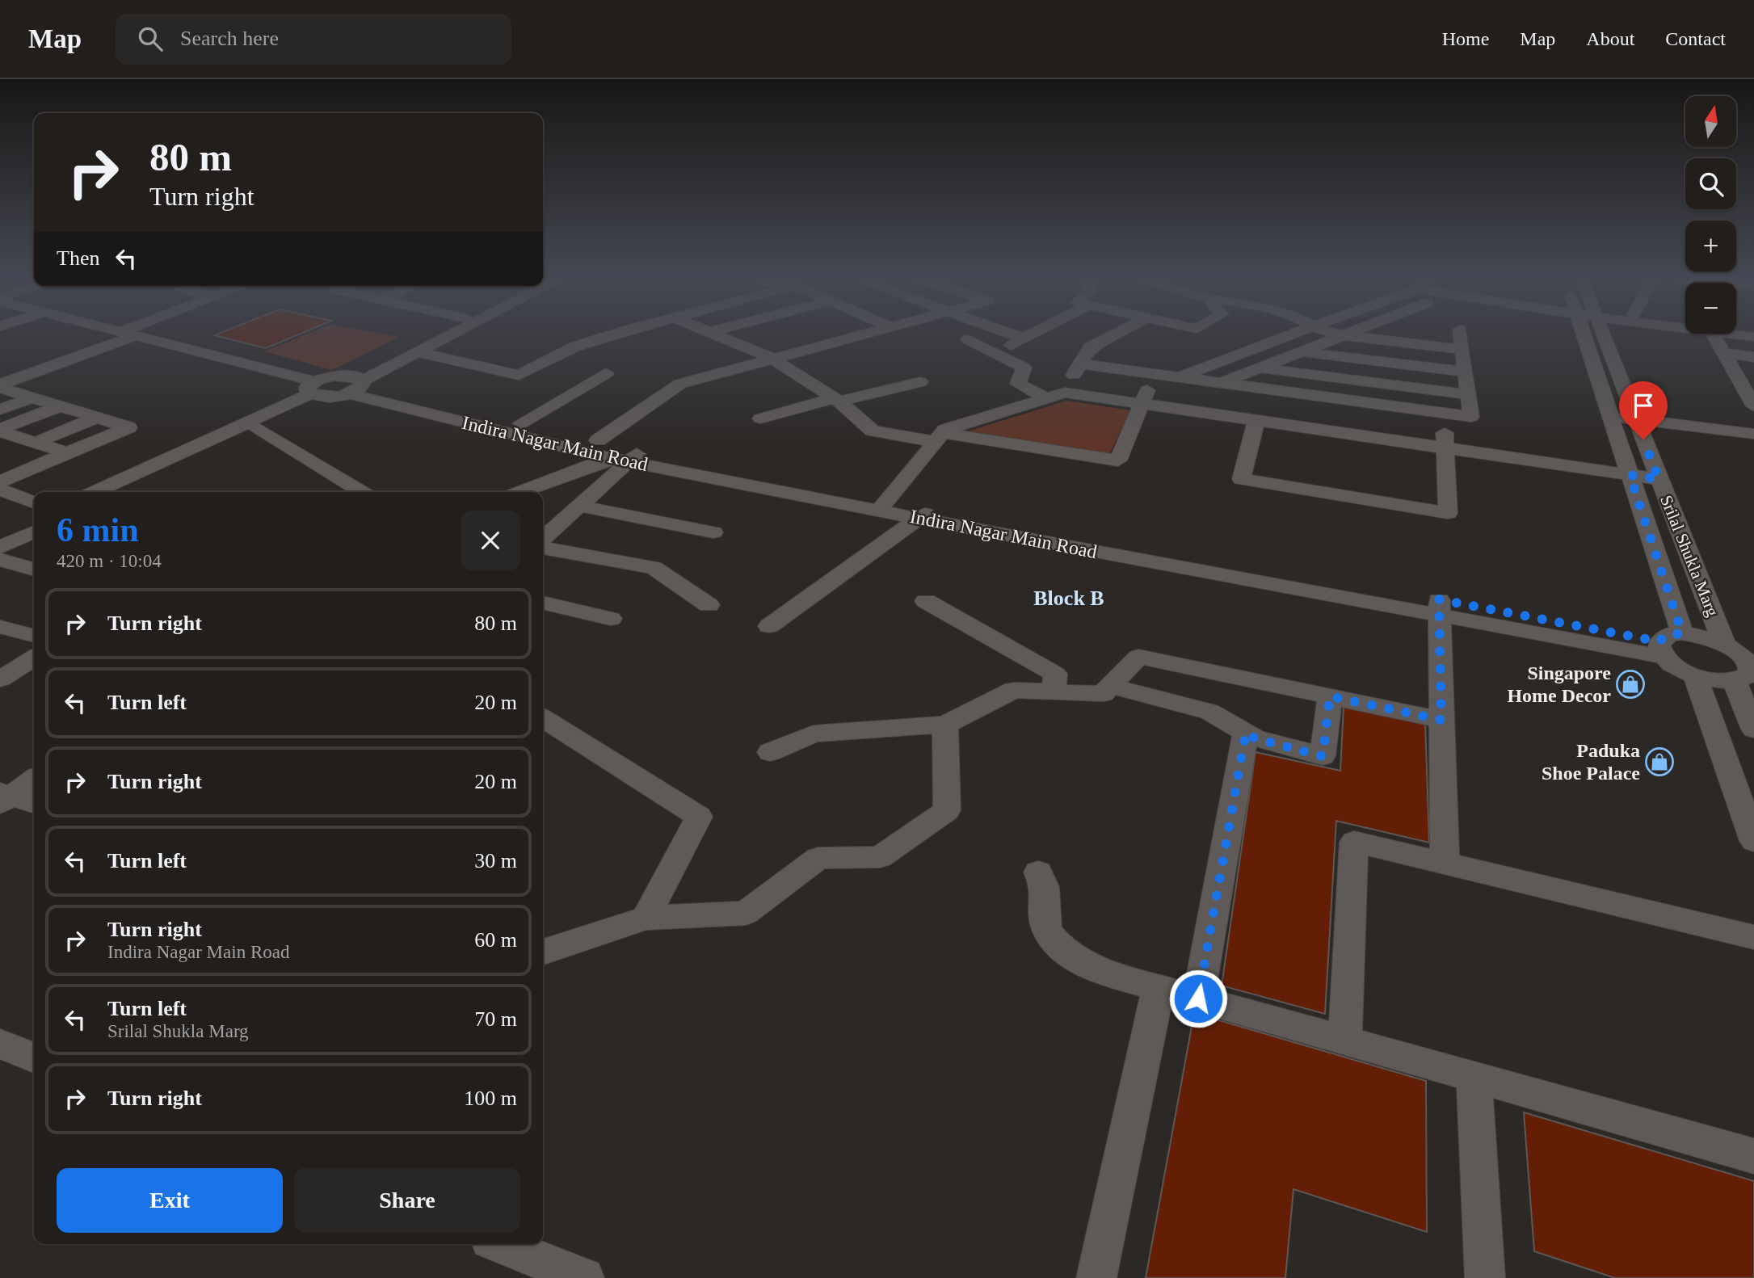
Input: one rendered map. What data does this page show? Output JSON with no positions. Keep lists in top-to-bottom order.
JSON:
{
  "streets": {
    "street": ["Indira Nagar Main Road", "Srilal Shukla Marg"]
  },
  "districts": ["Block B"],
  "places": {
    "shop": ["Singapore Home Decor", "Paduka Shoe Palace"]
  },
  "north": "top",
  "page": {
    "header": "Map",
    "search": "Search here",
    "nav": [
      "Home",
      "Map",
      "About",
      "Contact"
    ],
    "map_buttons": ["+", "−"],
    "turn": ["80 m", "Turn right"],
    "then": "Then",
    "heading": ["6 min", "420 m · 10:04"],
    "list": [
      {
        "name": "Turn right",
        "value": "80 m"
      },
      {
        "name": "Turn left",
        "value": "20 m"
      },
      {
        "name": "Turn right",
        "value": "20 m"
      },
      {
        "name": "Turn left",
        "value": "30 m"
      },
      {
        "name": "Turn right",
        "note": "Indira Nagar Main Road",
        "value": "60 m"
      },
      {
        "name": "Turn left",
        "note": "Srilal Shukla Marg",
        "value": "70 m"
      },
      {
        "name": "Turn right",
        "value": "100 m"
      }
    ],
    "buttons": ["Exit", "Share"]
  }
}
